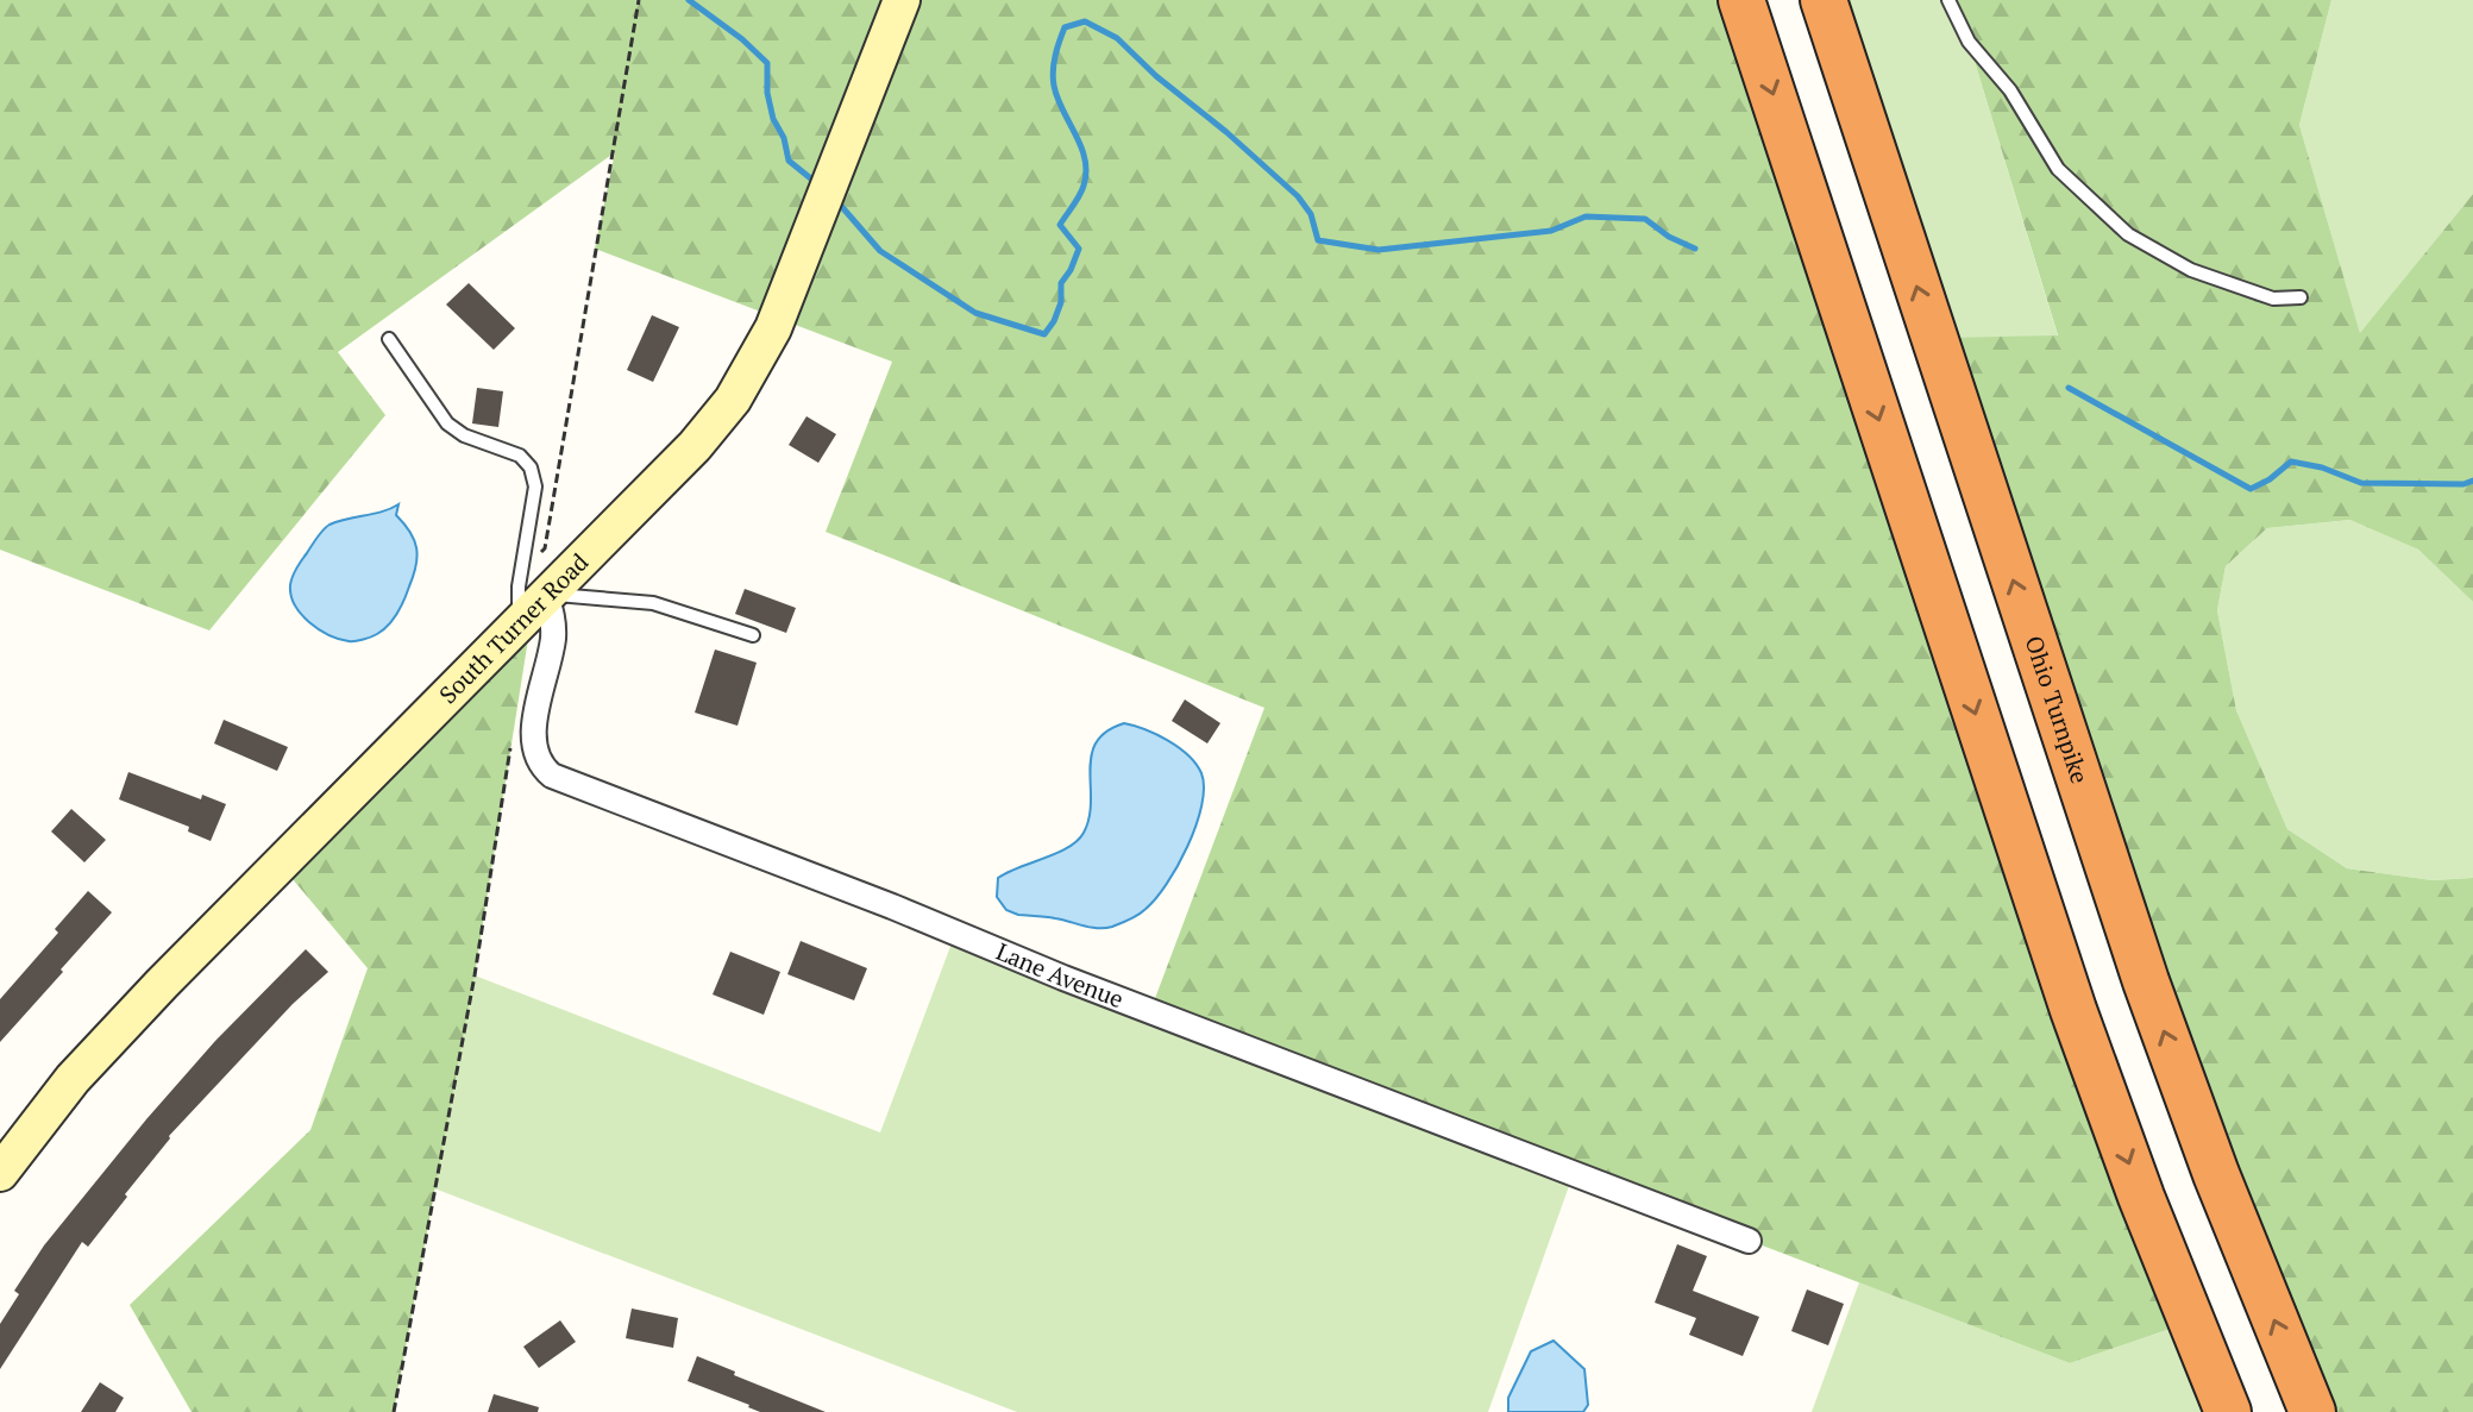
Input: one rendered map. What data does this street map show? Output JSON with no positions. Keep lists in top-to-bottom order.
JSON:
{
  "streets": {
    "highway": ["Ohio Turnpike"],
    "street": ["South Turner Road", "Lane Avenue"]
  },
  "crossings": [
    ["South Turner Road", "Lane Avenue"]
  ]
}
